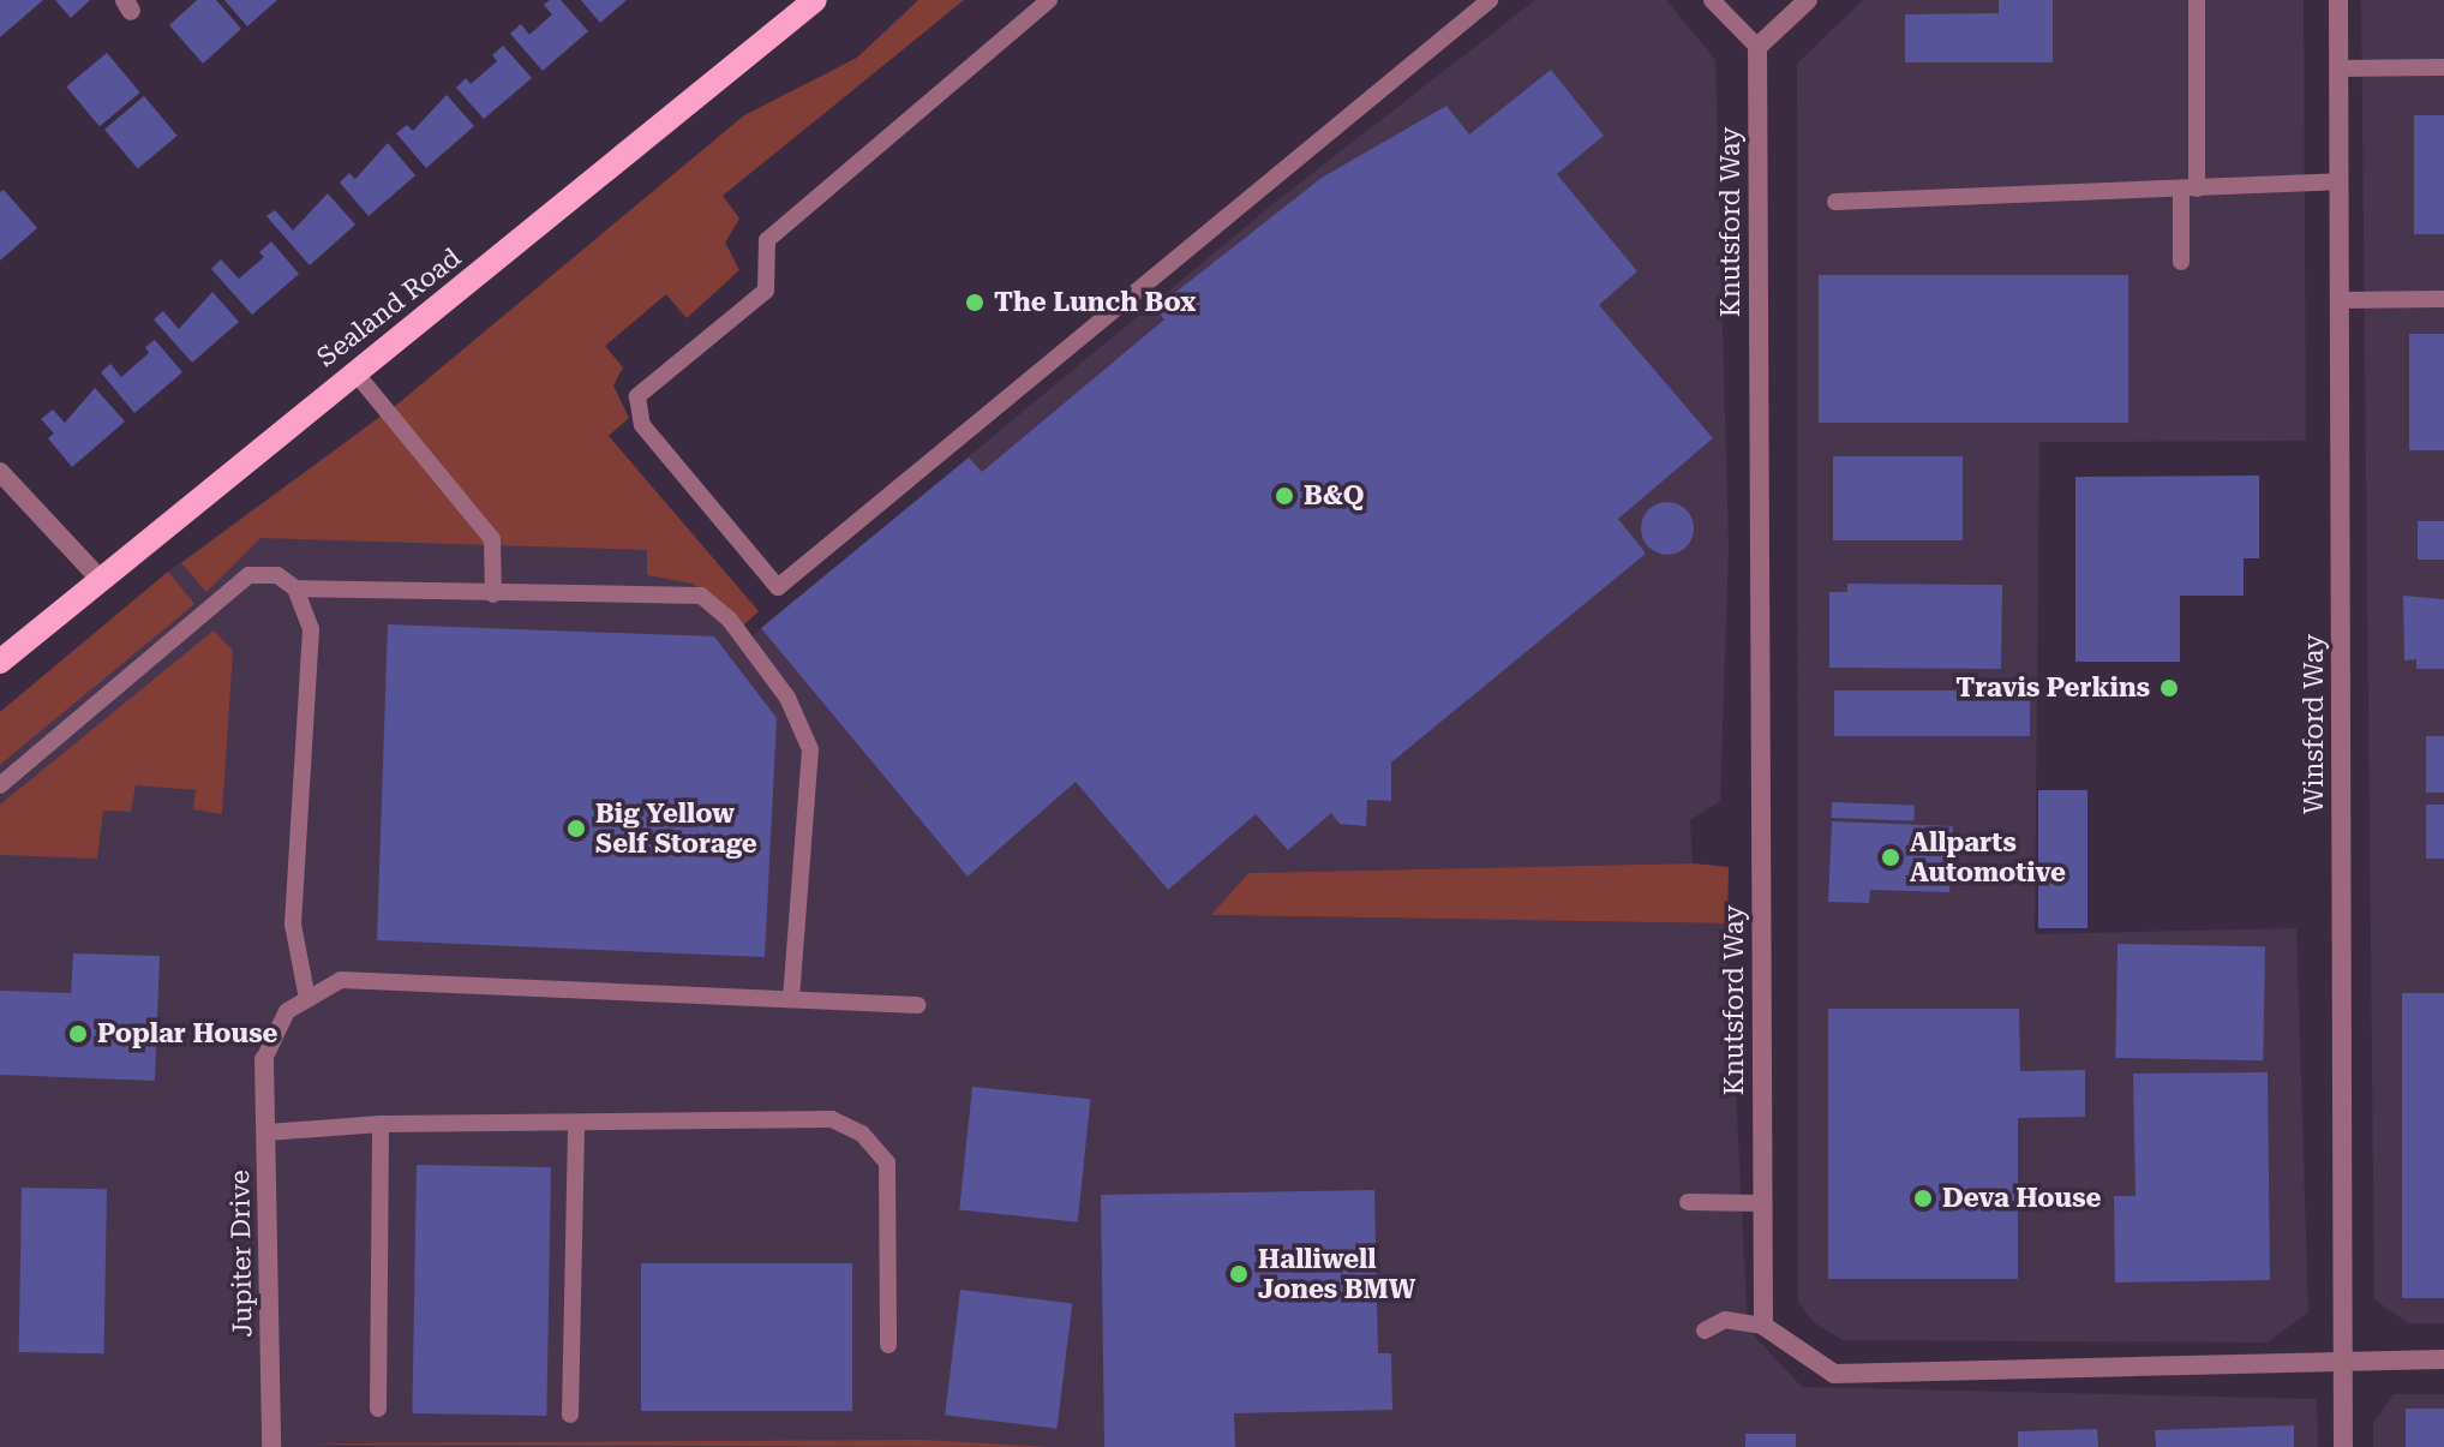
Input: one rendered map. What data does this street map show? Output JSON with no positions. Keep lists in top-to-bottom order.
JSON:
{
  "streets": {
    "main road": ["Sealand Road"],
    "street": ["Knutsford Way", "Winsford Way", "Jupiter Drive"]
  },
  "places": [
    "The Lunch Box",
    "B&Q",
    "Travis Perkins",
    "Big Yellow Self Storage",
    "Allparts Automotive",
    "Poplar House",
    "Deva House",
    "Halliwell Jones BMW"
  ]
}
